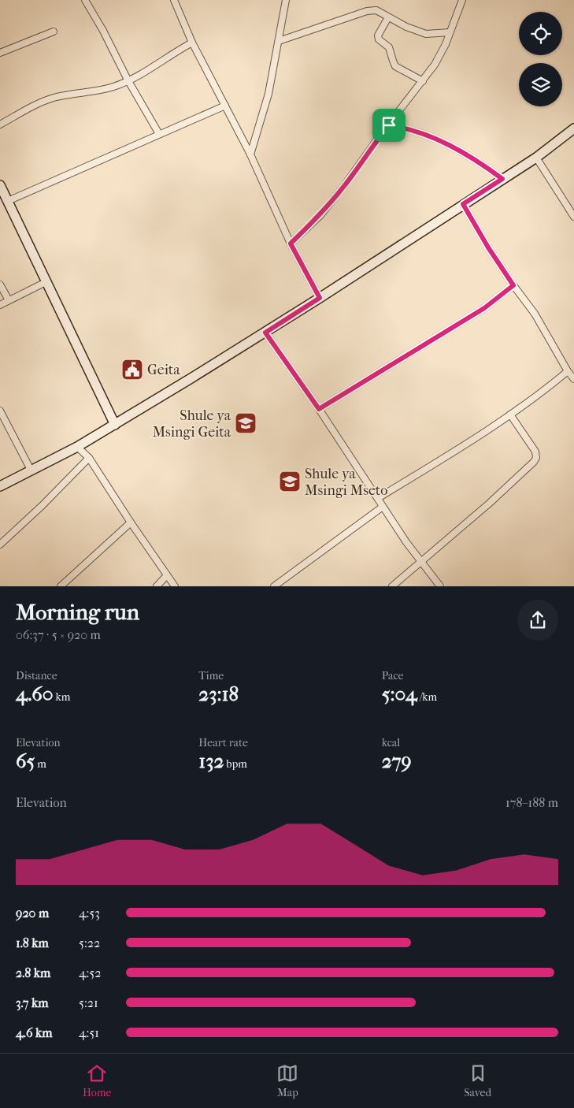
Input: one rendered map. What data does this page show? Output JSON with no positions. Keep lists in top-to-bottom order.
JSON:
{
  "places": {
    "public building": ["Geita"],
    "school or university": ["Shule ya Msingi Geita", "Shule ya Msingi Mseto"]
  },
  "page": {
    "heading": ["Morning run", "06:37 · 5 × 920 m"],
    "stats": [
      ["Distance", "4.60 km"],
      ["Time", "23:18"],
      ["Pace", "5:04 /km"],
      ["Elevation", "65 m"],
      ["Heart rate", "132 bpm"],
      ["kcal", "279"]
    ],
    "chart": ["Elevation", "178–188 m"],
    "list": [
      {
        "name": "920 m",
        "note": "4:53"
      },
      {
        "name": "1.8 km",
        "note": "5:22"
      },
      {
        "name": "2.8 km",
        "note": "4:52"
      },
      {
        "name": "3.7 km",
        "note": "5:21"
      },
      {
        "name": "4.6 km",
        "note": "4:51"
      }
    ],
    "tabs": ["Home", "Map", "Saved"]
  }
}
